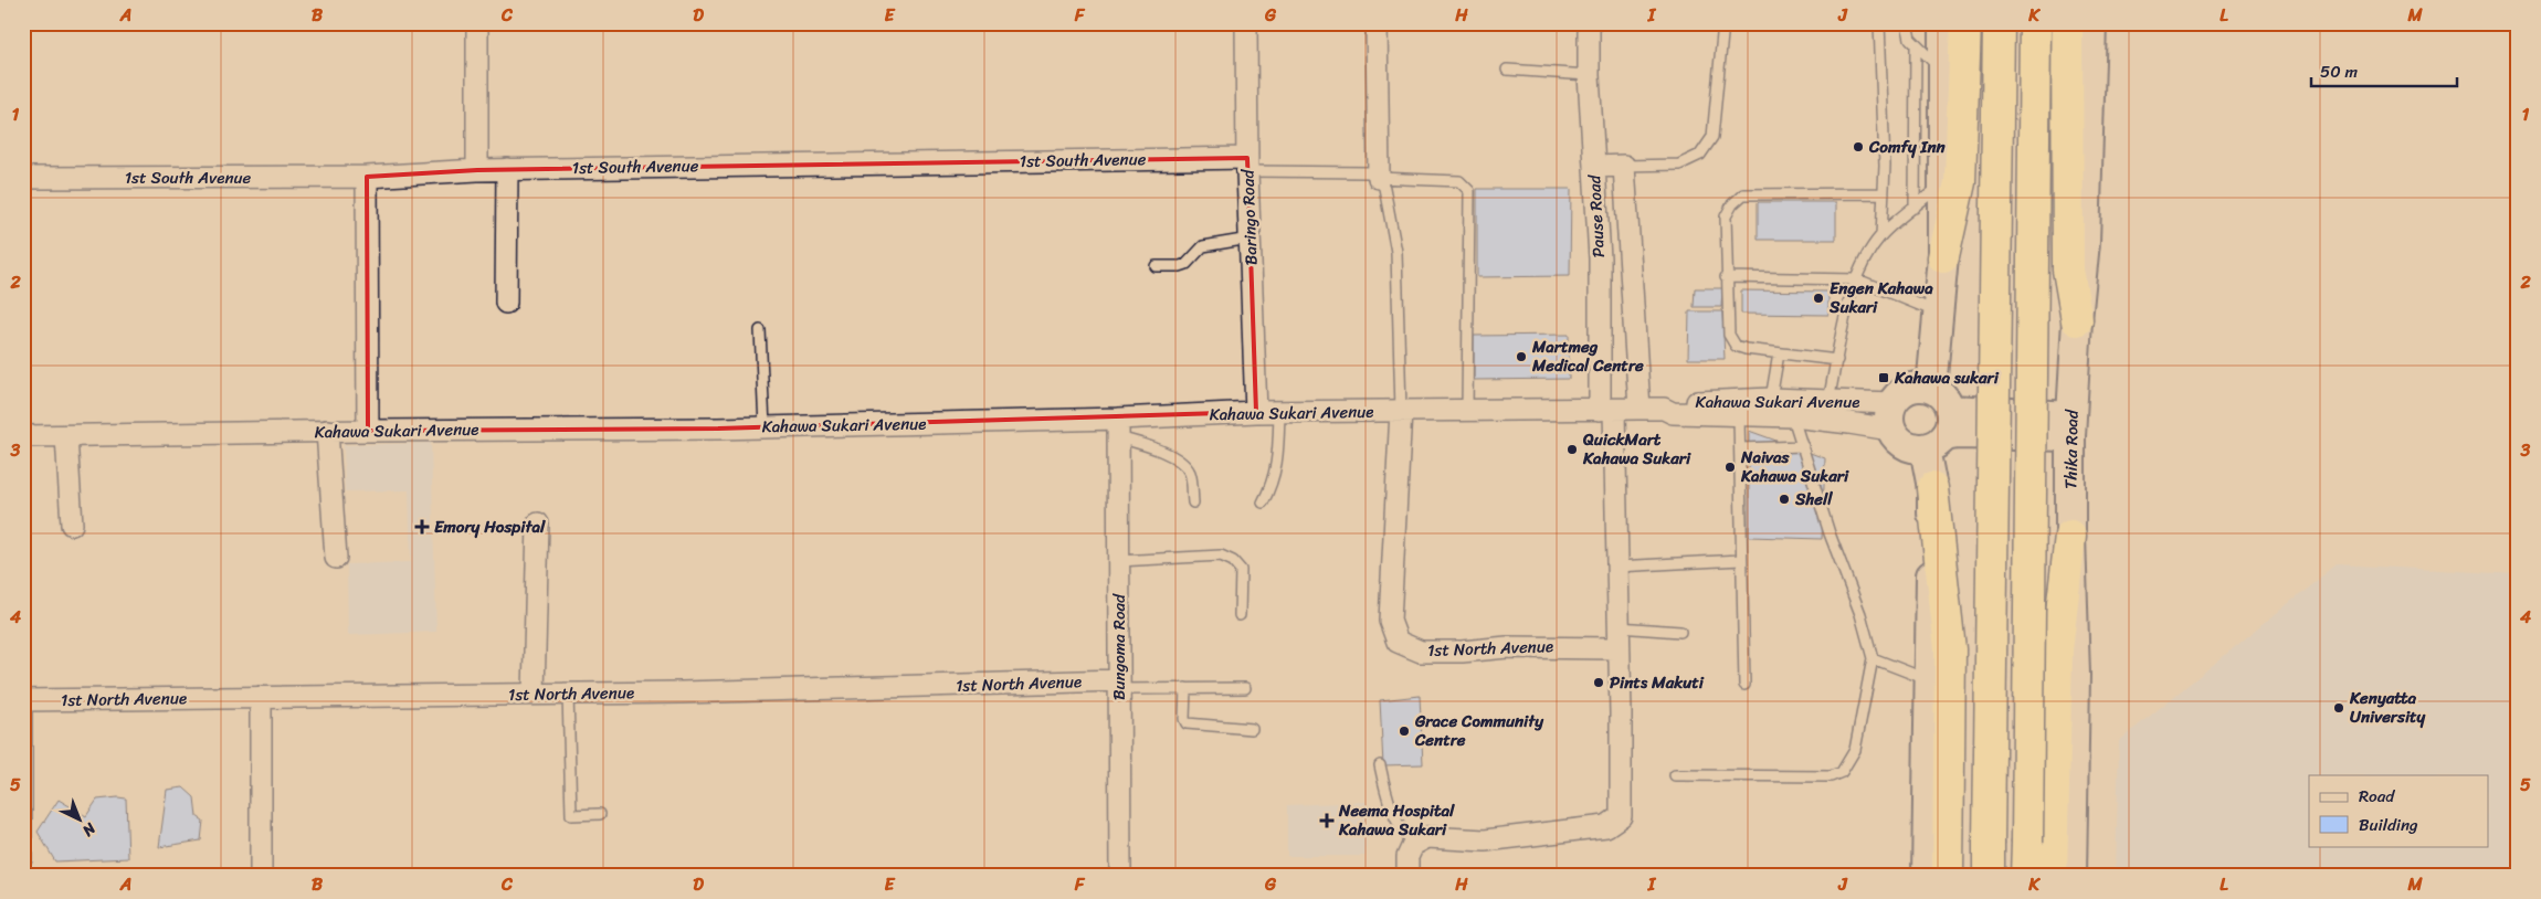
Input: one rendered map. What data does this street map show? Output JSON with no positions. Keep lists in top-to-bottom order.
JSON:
{
  "streets": {
    "main road": ["Thika Road"],
    "street": [
      "1st South Avenue",
      "Pause Road",
      "Baringo Road",
      "Kahawa Sukari Avenue",
      "Bungoma Road",
      "1st North Avenue"
    ]
  },
  "crossings": [
    ["1st South Avenue", "Baringo Road"],
    ["Pause Road", "Kahawa Sukari Avenue"],
    ["Pause Road", "1st North Avenue"],
    ["Baringo Road", "Kahawa Sukari Avenue"],
    ["Kahawa Sukari Avenue", "Bungoma Road"],
    ["Kahawa Sukari Avenue", "1st North Avenue"],
    ["Bungoma Road", "1st North Avenue"]
  ],
  "places": {
    "other": [
      "Comfy Inn",
      "Engen Kahawa Sukari",
      "Martmeg Medical Centre",
      "QuickMart Kahawa Sukari",
      "Naivas Kahawa Sukari",
      "Shell",
      "Pints Makuti",
      "Kenyatta University",
      "Grace Community Centre"
    ],
    "transit": ["Kahawa sukari"],
    "health": ["Emory Hospital", "Neema Hospital Kahawa Sukari"]
  },
  "legend": ["Road", "Building"],
  "scale_bar": "50 m",
  "north": "bottom right",
  "grid": {
    "columns": [
      "A",
      "B",
      "C",
      "D",
      "E",
      "F",
      "G",
      "H",
      "I",
      "J",
      "K",
      "L",
      "M"
    ],
    "rows": [
      "1",
      "2",
      "3",
      "4",
      "5"
    ]
  }
}
